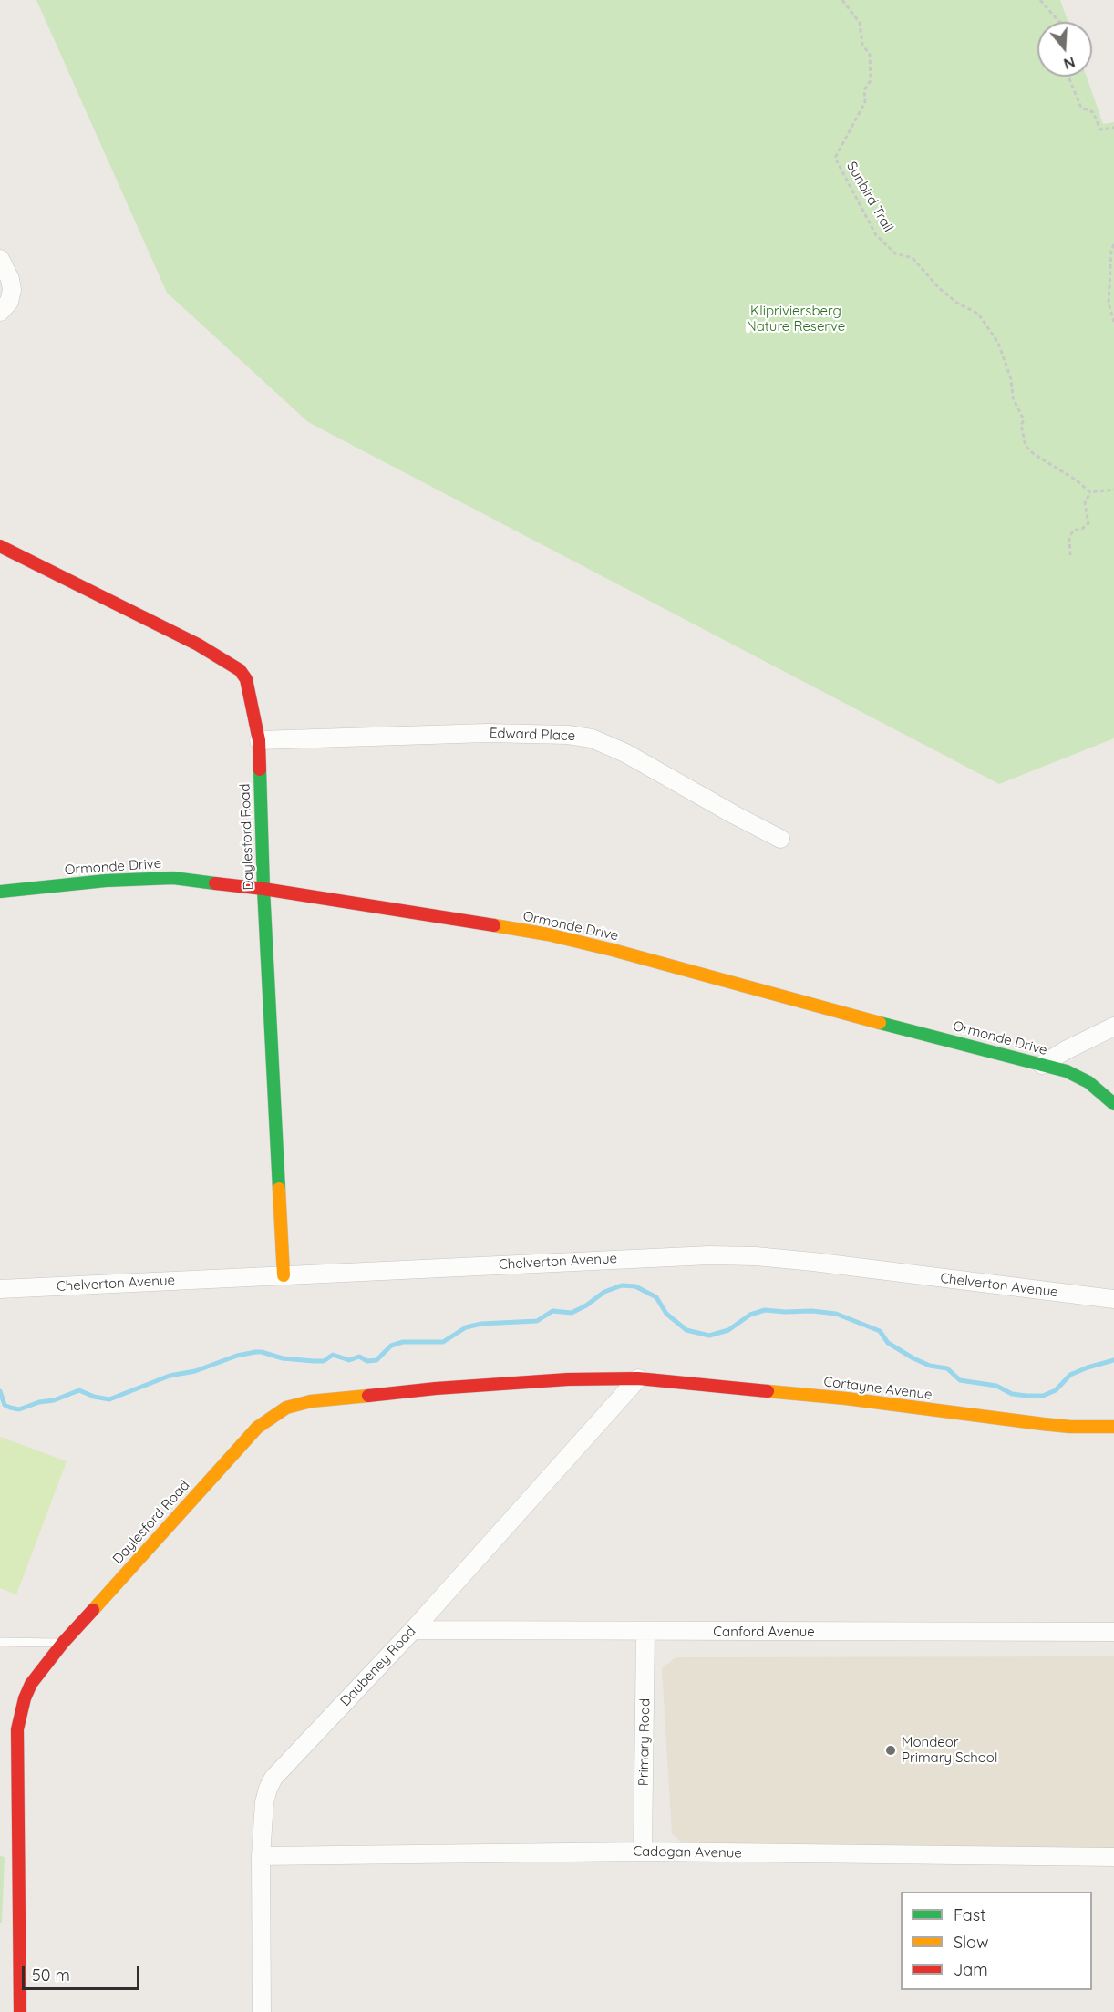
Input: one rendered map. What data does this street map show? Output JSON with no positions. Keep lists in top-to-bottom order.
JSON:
{
  "streets": {
    "street": [
      "Edward Place",
      "Daylesford Road",
      "Ormonde Drive",
      "Chelverton Avenue",
      "Cortayne Avenue",
      "Canford Avenue",
      "Daubeney Road",
      "Primary Road",
      "Cadogan Avenue"
    ],
    "path": ["Sunbird Trail"]
  },
  "crossings": [
    ["Edward Place", "Daylesford Road"],
    ["Daylesford Road", "Ormonde Drive"],
    ["Daylesford Road", "Chelverton Avenue"],
    ["Daylesford Road", "Cortayne Avenue"],
    ["Daylesford Road", "Daubeney Road"],
    ["Cortayne Avenue", "Daubeney Road"],
    ["Canford Avenue", "Daubeney Road"],
    ["Canford Avenue", "Primary Road"],
    ["Daubeney Road", "Cadogan Avenue"],
    ["Primary Road", "Cadogan Avenue"]
  ],
  "parks": ["Klipriviersberg Nature Reserve"],
  "places": ["Mondeor Primary School"],
  "legend": ["Fast", "Slow", "Jam"],
  "scale_bar": "50 m",
  "north": "bottom"
}
